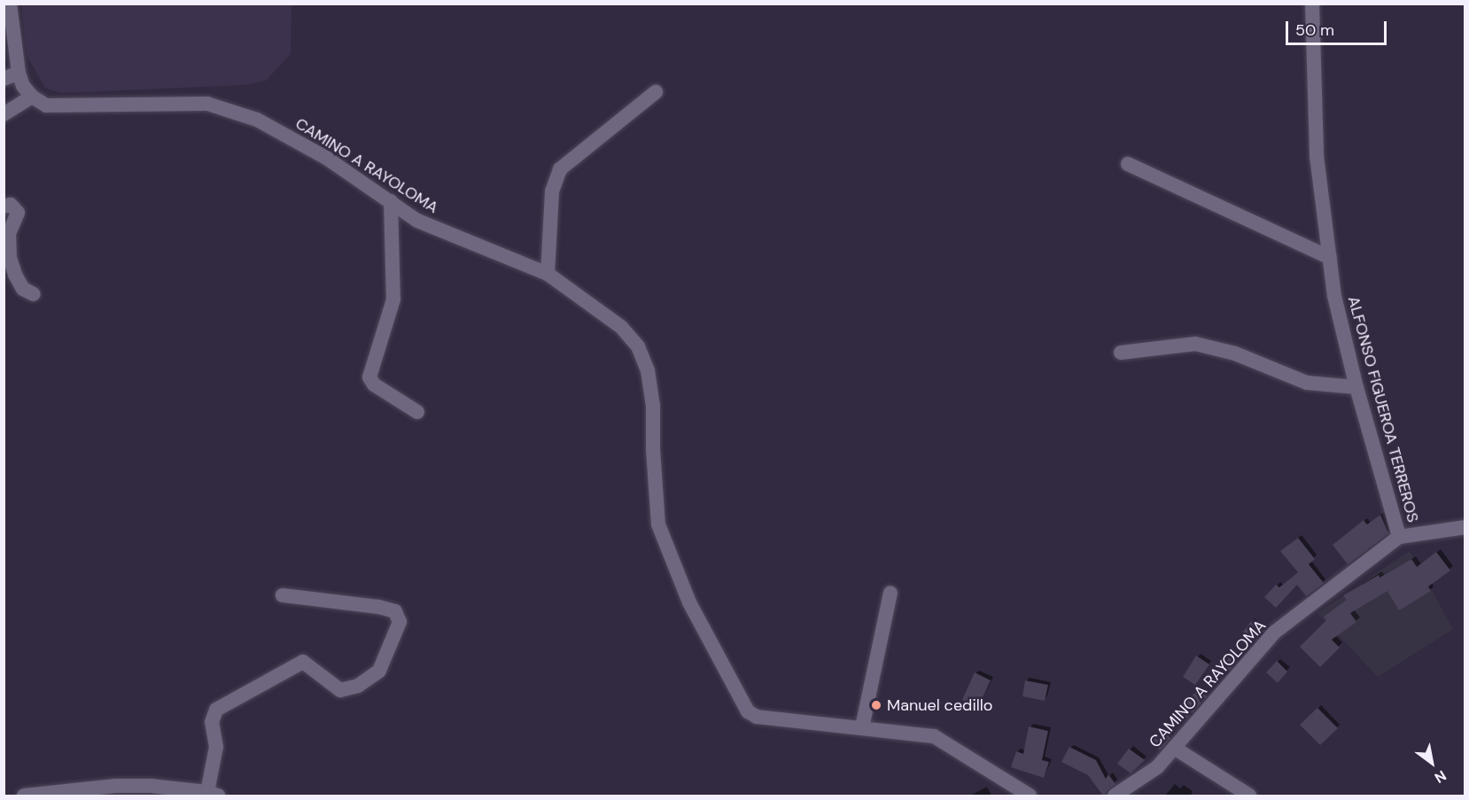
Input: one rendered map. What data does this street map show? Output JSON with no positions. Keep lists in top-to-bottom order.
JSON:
{
  "streets": {
    "street": ["CAMINO A RAYOLOMA", "ALFONSO FIGUEROA TERREROS"]
  },
  "crossings": [
    ["CAMINO A RAYOLOMA", "ALFONSO FIGUEROA TERREROS"]
  ],
  "places": ["Manuel cedillo"],
  "scale_bar": "50 m",
  "north": "bottom right"
}
